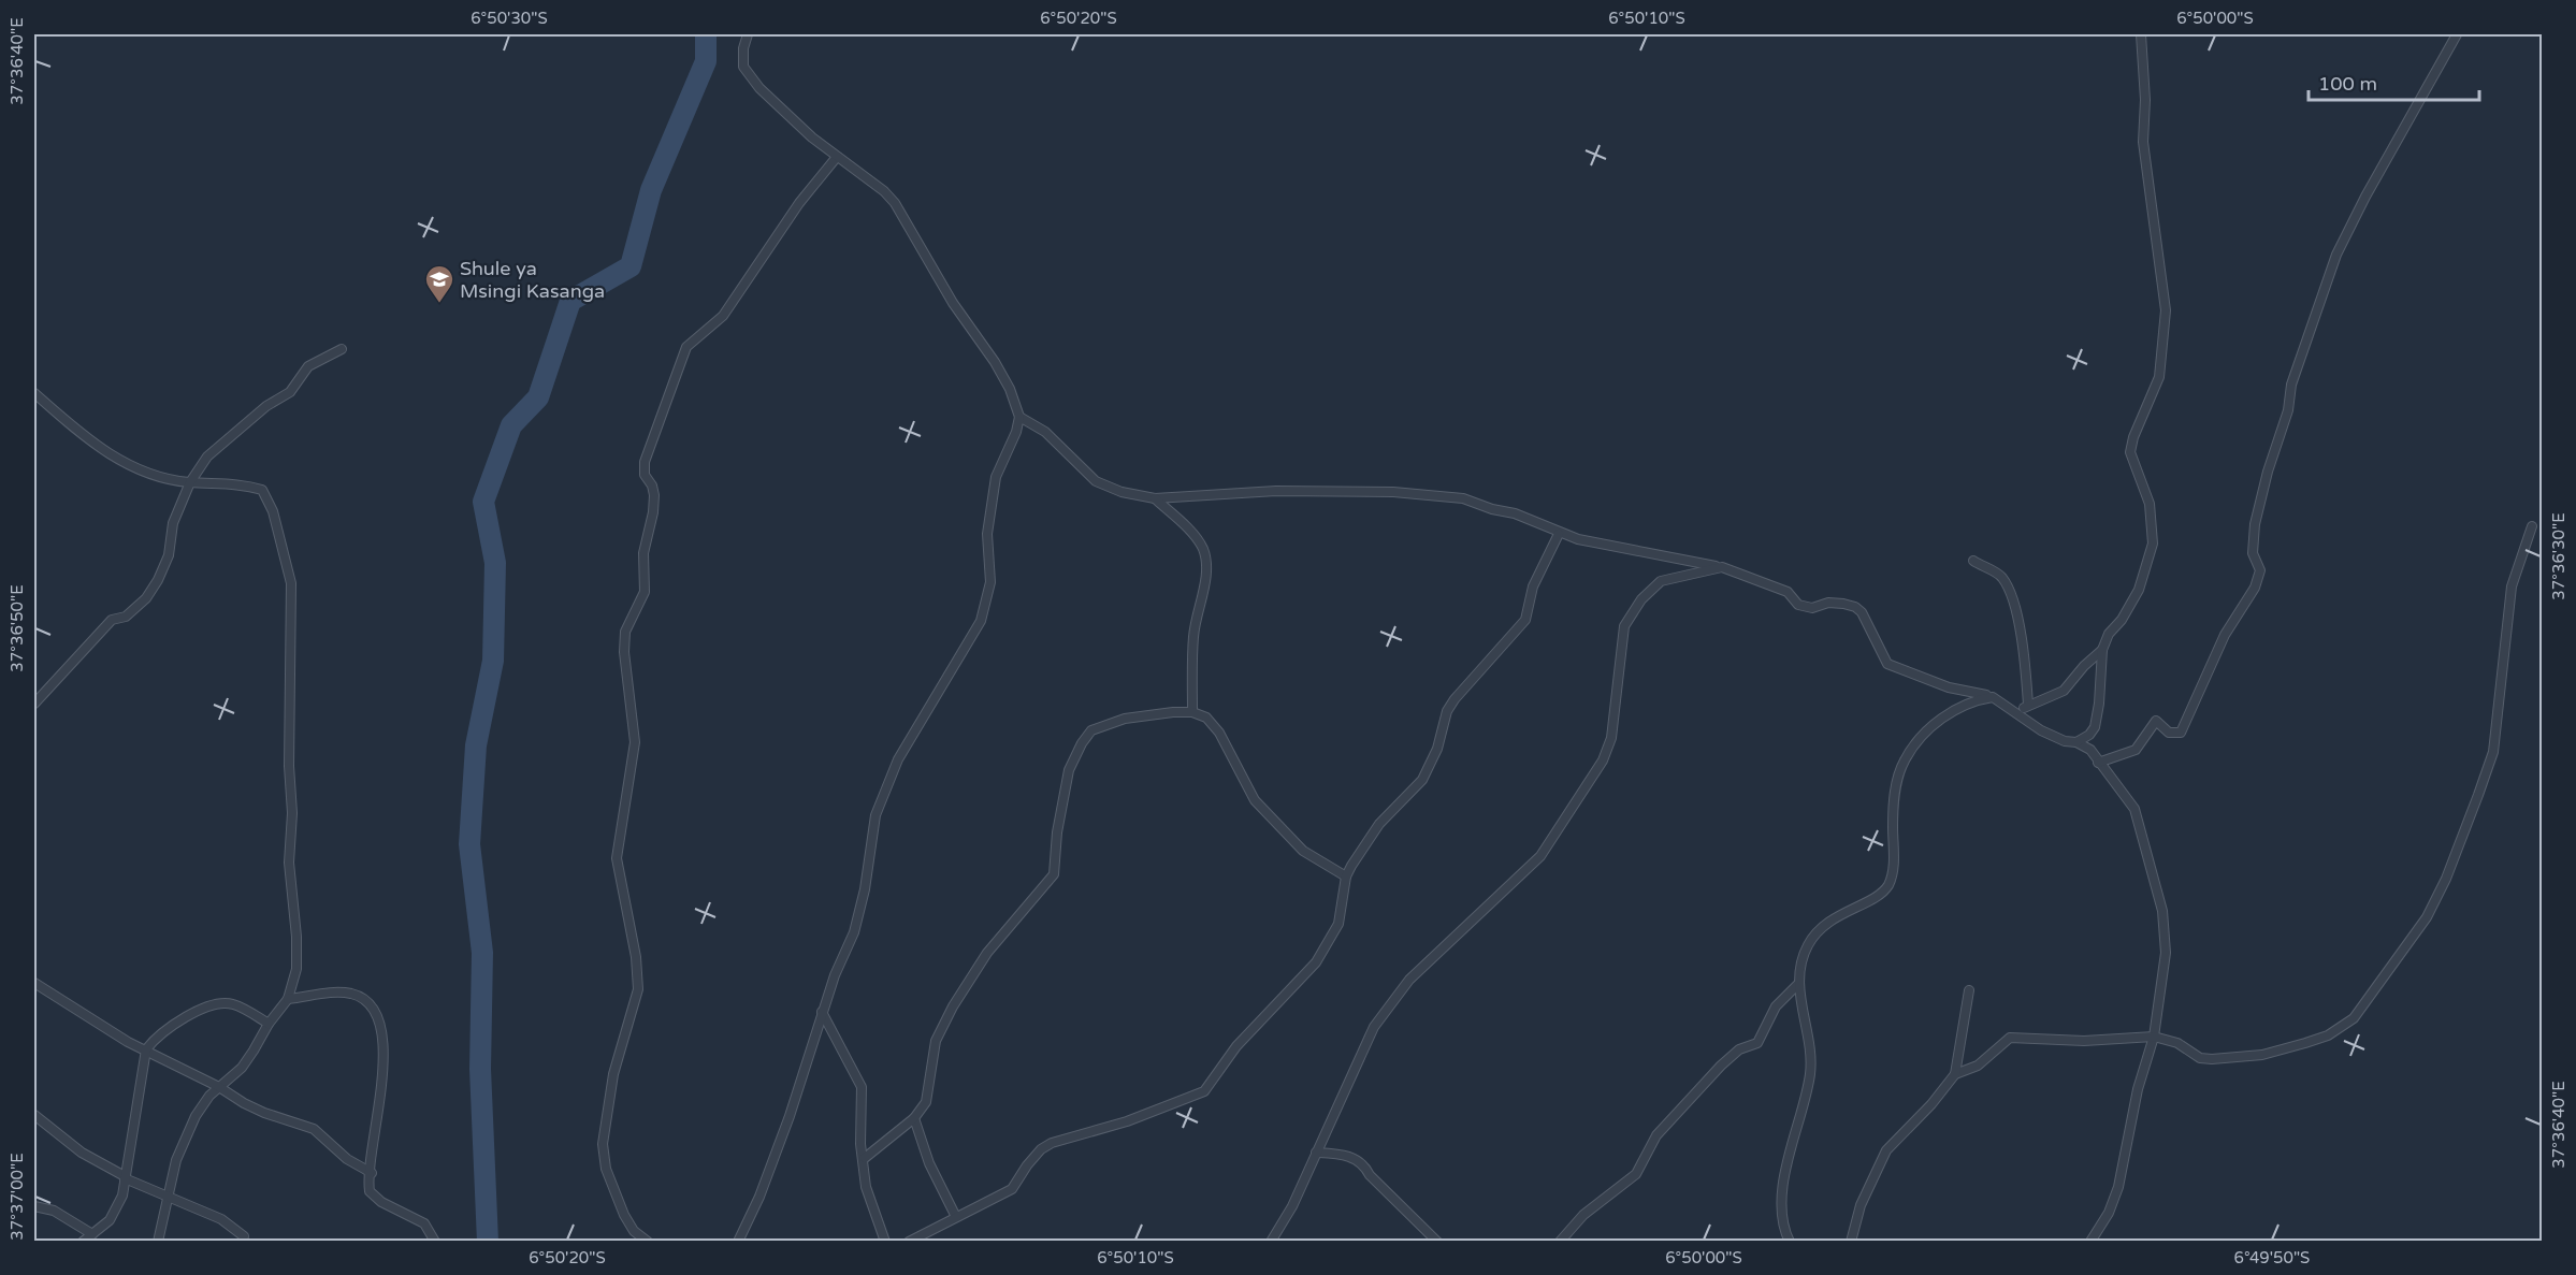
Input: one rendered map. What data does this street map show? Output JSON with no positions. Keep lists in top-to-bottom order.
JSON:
{
  "places": {
    "school or university": ["Shule ya Msingi Kasanga"]
  },
  "scale_bar": "100 m",
  "coordinates": [
    "6°50'30\"S",
    "6°50'20\"S",
    "6°50'10\"S",
    "6°50'00\"S",
    "37°36'40\"E",
    "37°36'30\"E",
    "37°36'50\"E",
    "37°37'00\"E",
    "6°49'50\"S"
  ]
}
